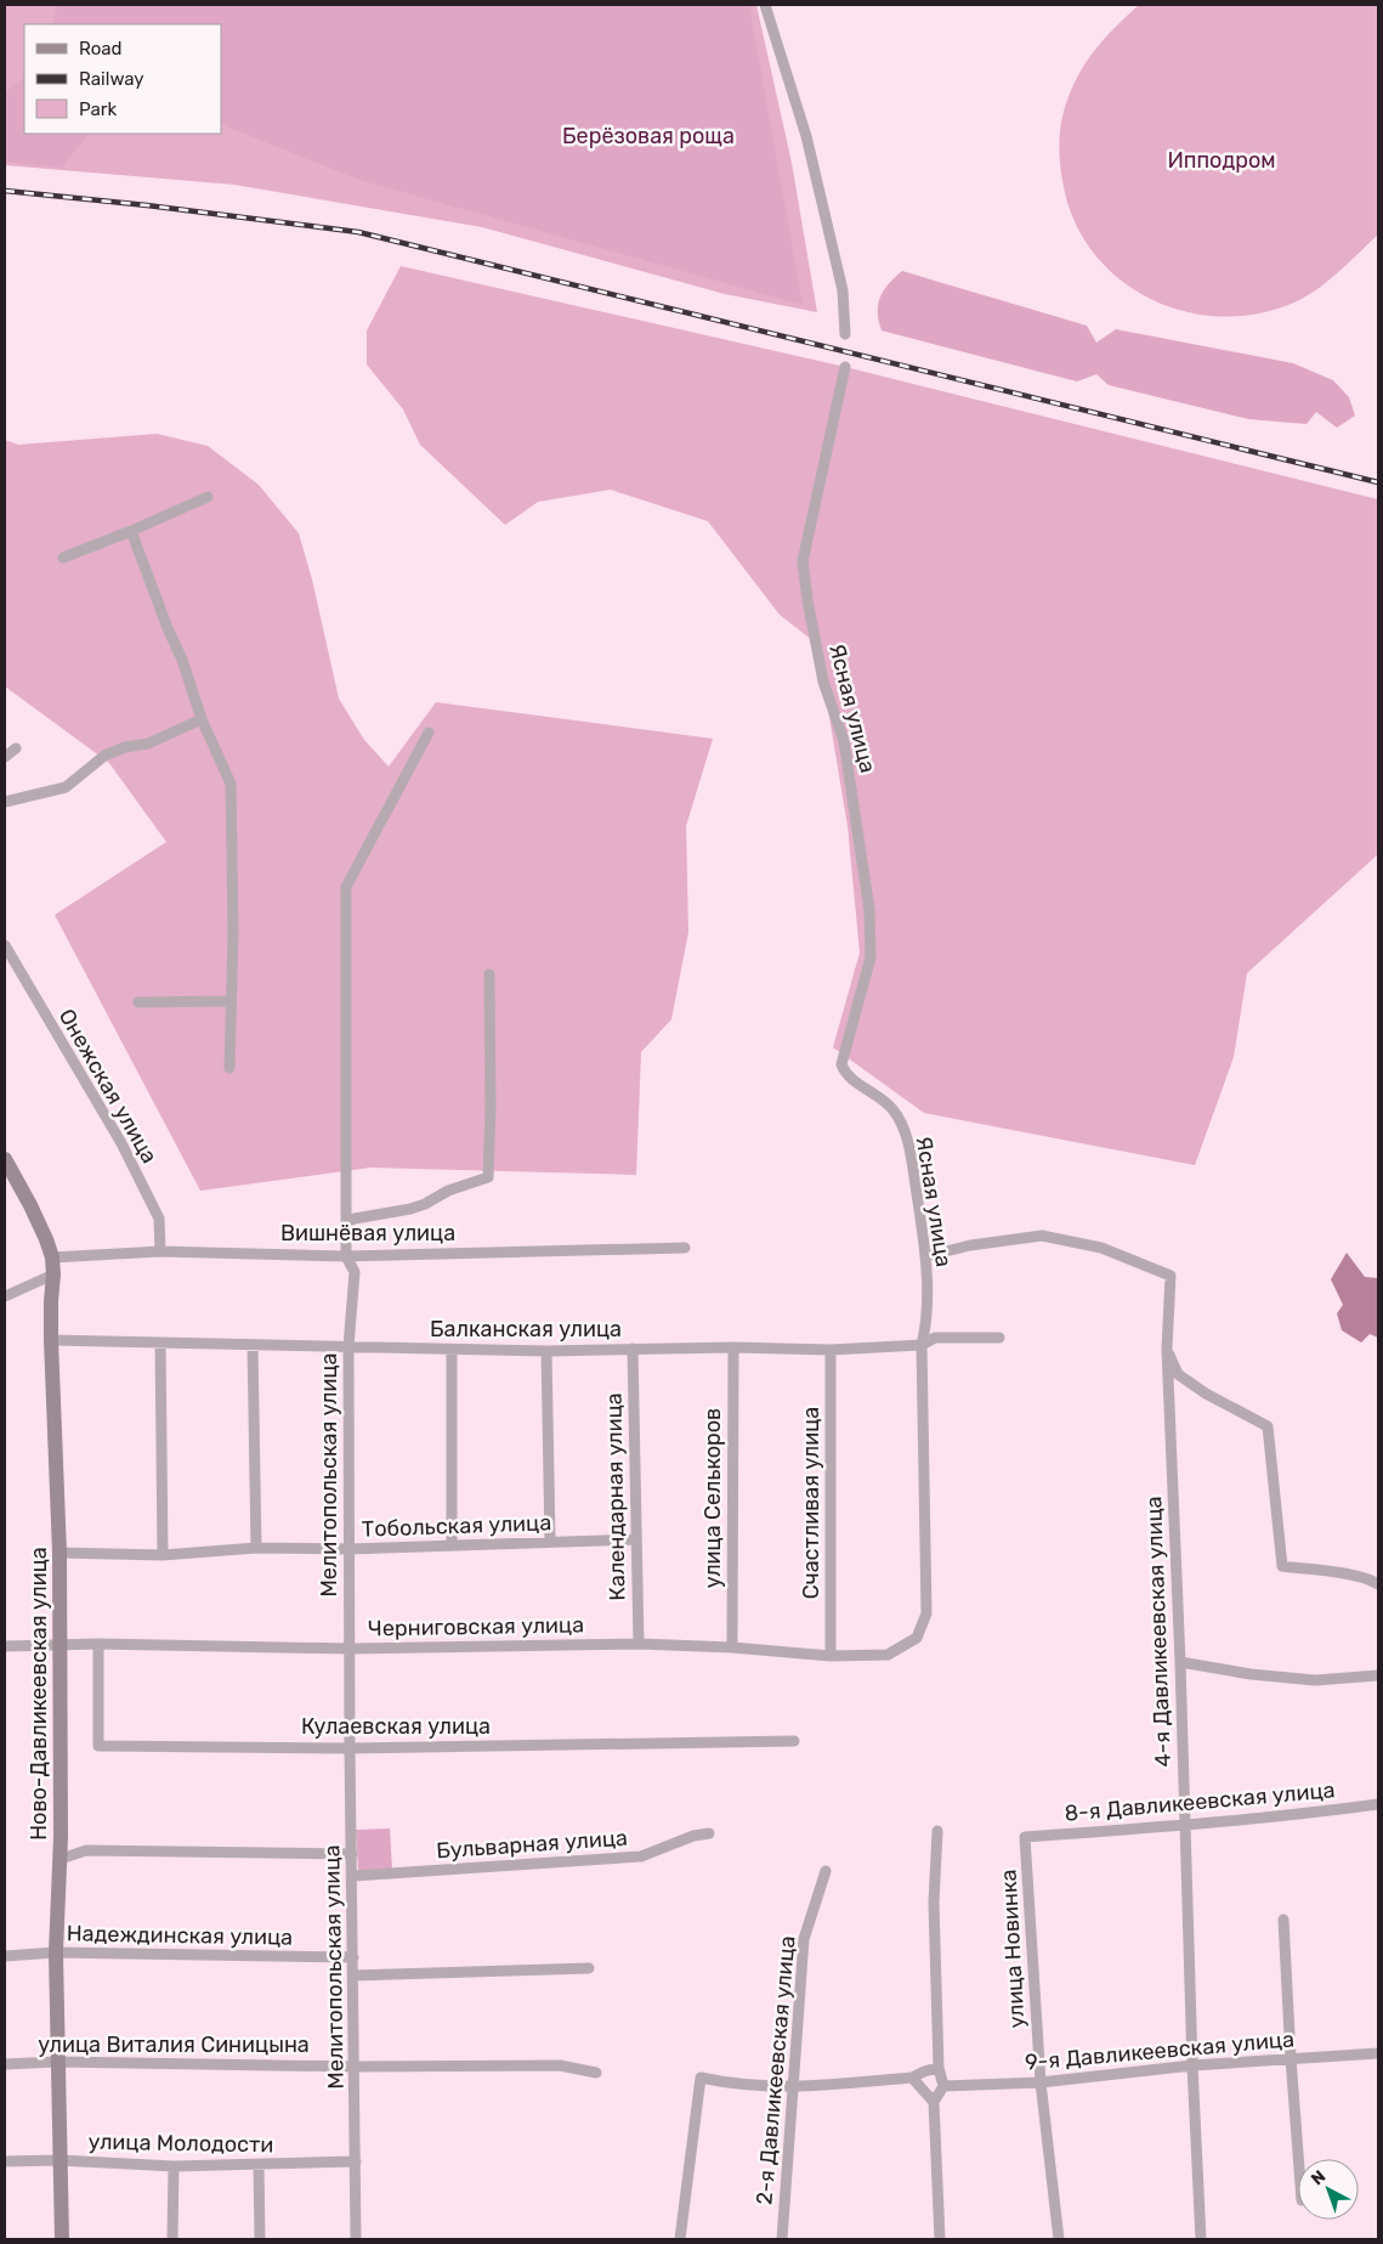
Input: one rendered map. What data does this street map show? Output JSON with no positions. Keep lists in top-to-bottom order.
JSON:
{
  "streets": {
    "street": [
      "Ясная улица",
      "Онежская улица",
      "Вишнёвая улица",
      "Балканская улица",
      "Мелитопольская улица",
      "Календарная улица",
      "улица Селькоров",
      "Счастливая улица",
      "Тобольская улица",
      "Черниговская улица",
      "4-я Давликеевская улица",
      "Ново-Давликеевская улица",
      "Кулаевская улица",
      "8-я Давликеевская улица",
      "Бульварная улица",
      "Надеждинская улица",
      "улица Новинка",
      "улица Виталия Синицына",
      "9-я Давликеевская улица",
      "2-я Давликеевская улица",
      "улица Молодости"
    ]
  },
  "crossings": [
    ["Ясная улица", "Балканская улица"],
    ["Ясная улица", "Черниговская улица"],
    ["Ясная улица", "4-я Давликеевская улица"],
    ["Онежская улица", "Вишнёвая улица"],
    ["Вишнёвая улица", "Мелитопольская улица"],
    ["Вишнёвая улица", "Ново-Давликеевская улица"],
    ["Балканская улица", "Мелитопольская улица"],
    ["Балканская улица", "Календарная улица"],
    ["Балканская улица", "улица Селькоров"],
    ["Балканская улица", "Счастливая улица"],
    ["Балканская улица", "Ново-Давликеевская улица"],
    ["Мелитопольская улица", "Тобольская улица"],
    ["Мелитопольская улица", "Черниговская улица"],
    ["Мелитопольская улица", "Кулаевская улица"],
    ["Мелитопольская улица", "Бульварная улица"],
    ["Мелитопольская улица", "Надеждинская улица"],
    ["Мелитопольская улица", "улица Виталия Синицына"],
    ["Мелитопольская улица", "улица Молодости"],
    ["Календарная улица", "Тобольская улица"],
    ["Календарная улица", "Черниговская улица"],
    ["улица Селькоров", "Черниговская улица"],
    ["Счастливая улица", "Черниговская улица"],
    ["Тобольская улица", "Ново-Давликеевская улица"],
    ["Черниговская улица", "Ново-Давликеевская улица"],
    ["Черниговская улица", "Кулаевская улица"],
    ["4-я Давликеевская улица", "8-я Давликеевская улица"],
    ["4-я Давликеевская улица", "9-я Давликеевская улица"],
    ["Ново-Давликеевская улица", "Надеждинская улица"],
    ["Ново-Давликеевская улица", "улица Виталия Синицына"],
    ["Ново-Давликеевская улица", "улица Молодости"],
    ["8-я Давликеевская улица", "улица Новинка"],
    ["улица Новинка", "9-я Давликеевская улица"]
  ],
  "parks": ["Берёзовая роща", "Ипподром"],
  "legend": ["Road", "Railway", "Park"],
  "north": "top left"
}
